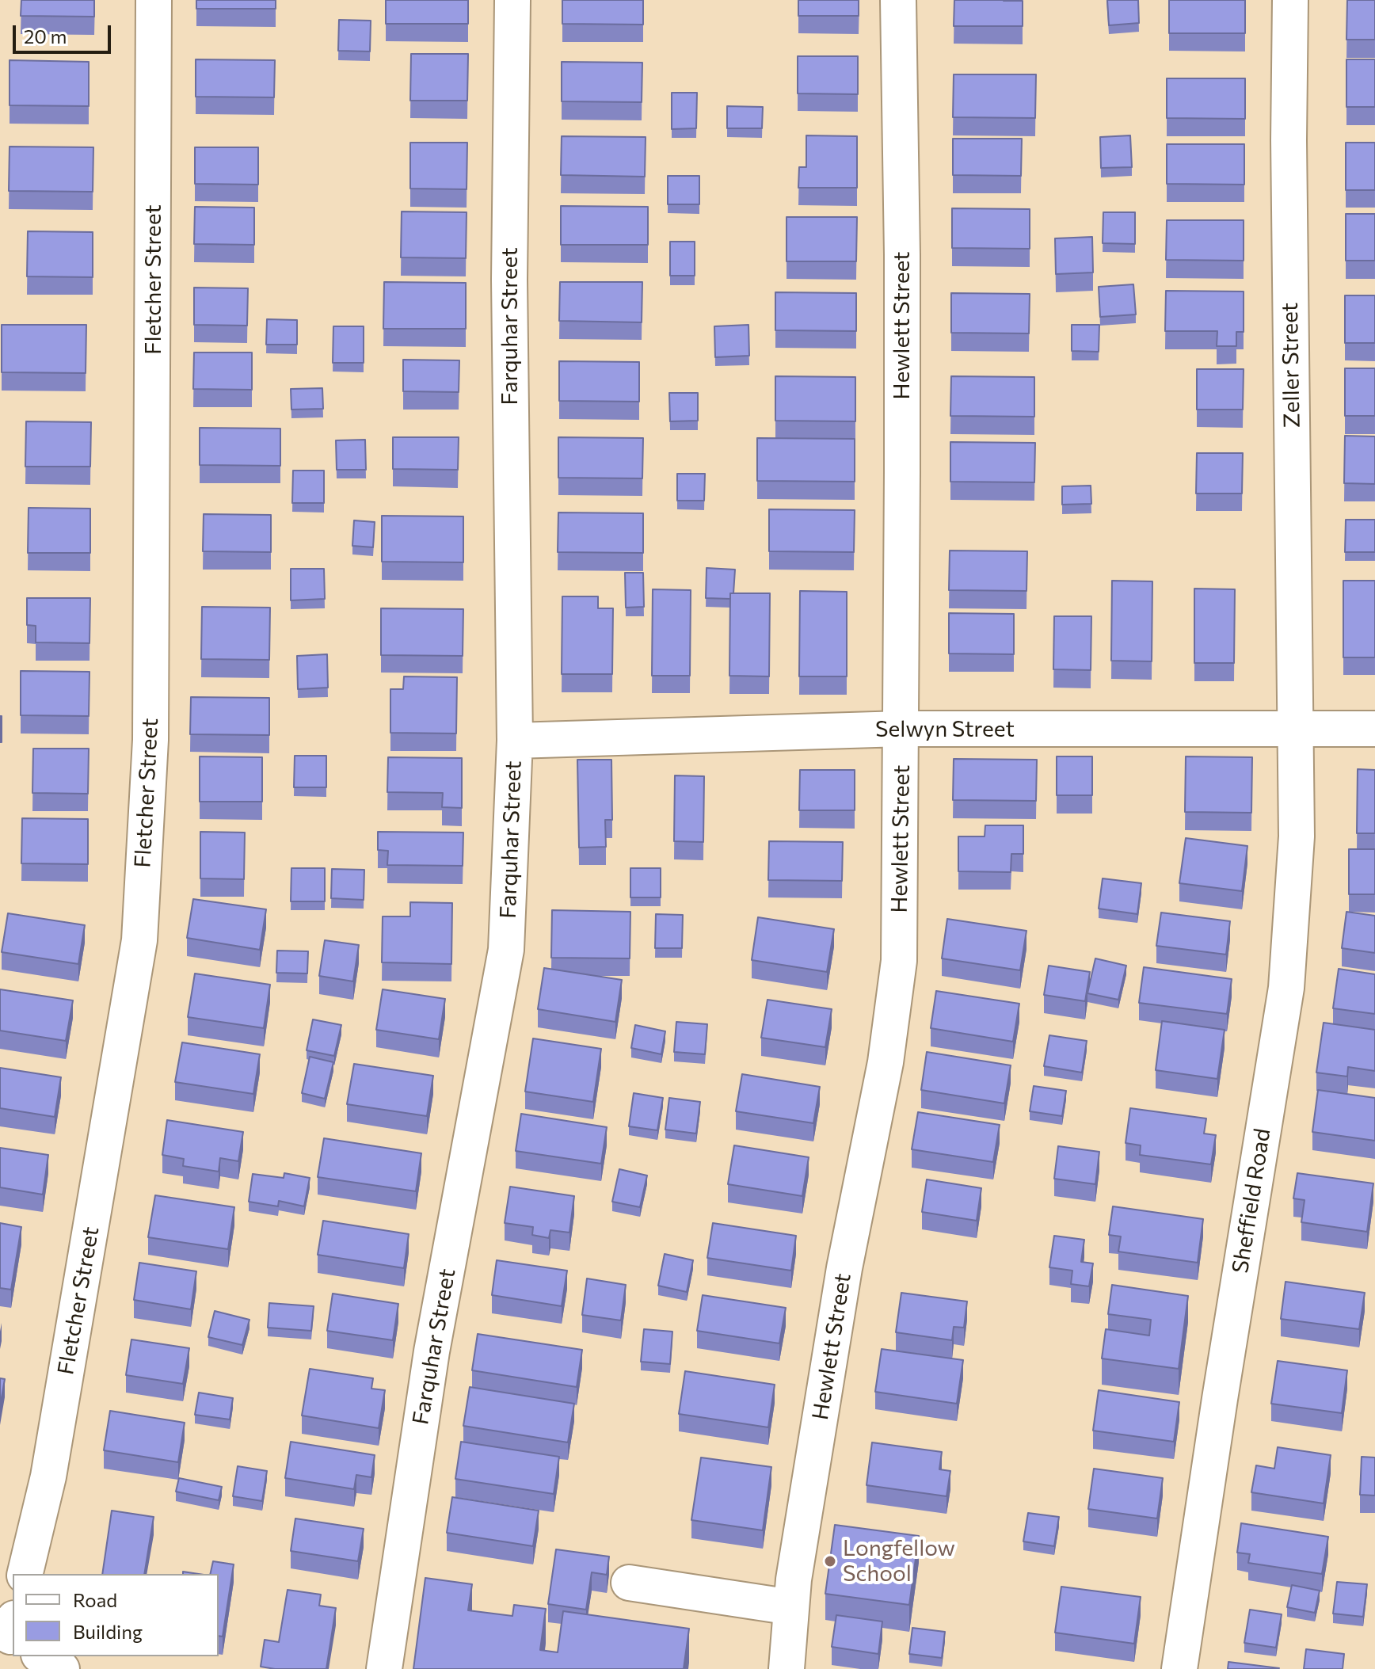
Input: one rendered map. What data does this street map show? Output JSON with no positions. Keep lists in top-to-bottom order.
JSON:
{
  "streets": {
    "street": [
      "Fletcher Street",
      "Hewlett Street",
      "Farquhar Street",
      "Zeller Street",
      "Selwyn Street",
      "Sheffield Road"
    ]
  },
  "crossings": [
    ["Hewlett Street", "Selwyn Street"],
    ["Farquhar Street", "Selwyn Street"],
    ["Zeller Street", "Selwyn Street"],
    ["Zeller Street", "Sheffield Road"],
    ["Selwyn Street", "Sheffield Road"]
  ],
  "places": ["Longfellow School"],
  "legend": ["Road", "Building"],
  "scale_bar": "20 m"
}
